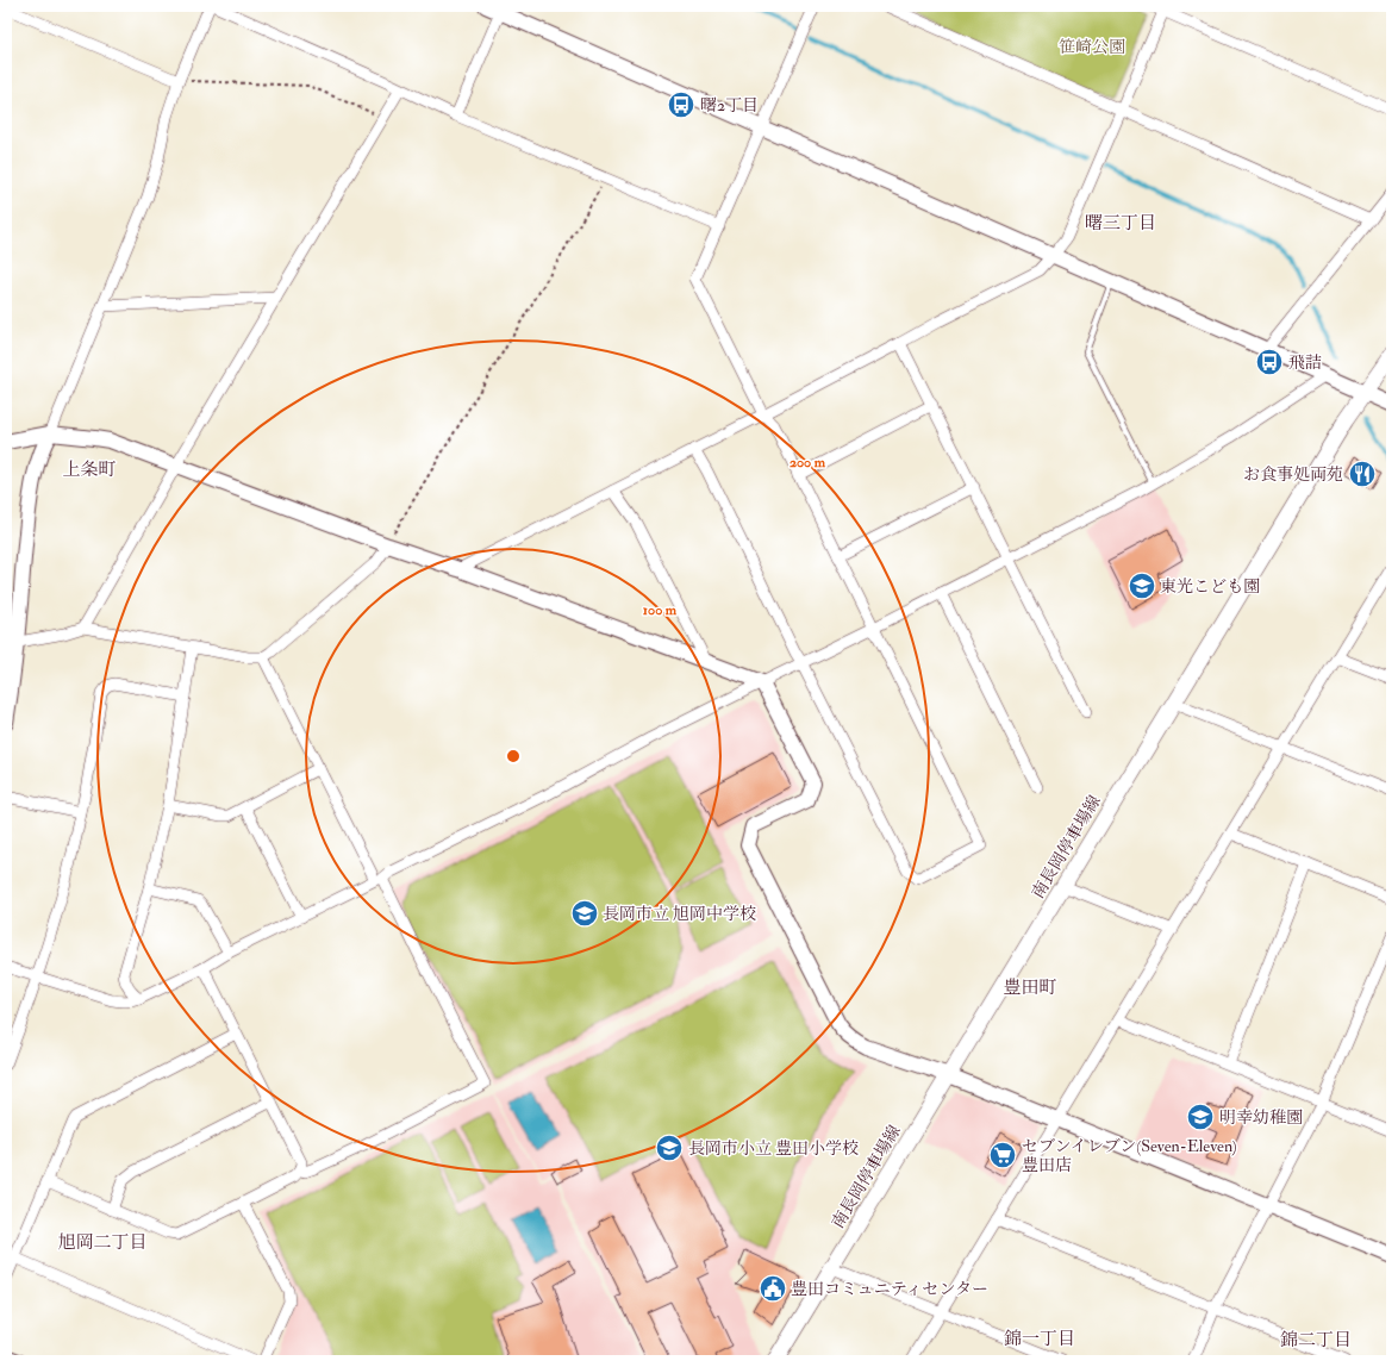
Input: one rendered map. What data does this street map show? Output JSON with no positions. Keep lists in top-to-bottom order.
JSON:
{
  "streets": {
    "main road": ["南長岡停車場線"]
  },
  "districts": [
    "曙三丁目",
    "上条町",
    "豊田町",
    "旭岡二丁目",
    "錦一丁目",
    "錦二丁目"
  ],
  "parks": ["笹崎公園"],
  "places": {
    "bus stop": ["曙2丁目", "飛詰"],
    "restaurant": ["お食事処両苑"],
    "school or university": [
      "東光こども園",
      "長岡市立 旭岡中学校",
      "明幸幼稚園",
      "長岡市小立 豊田小学校"
    ],
    "supermarket": ["セブンイレブン(Seven-Eleven) 豊田店"],
    "public building": ["豊田コミュニティセンター"]
  },
  "rings": ["200 m", "100 m"]
}
